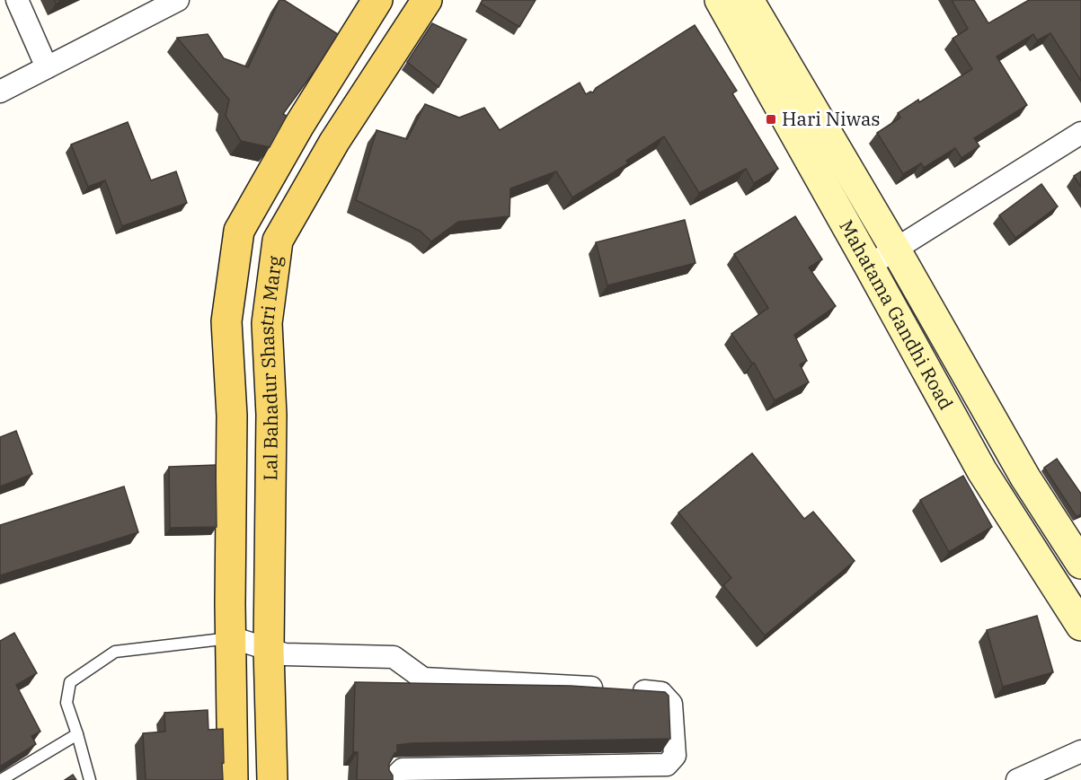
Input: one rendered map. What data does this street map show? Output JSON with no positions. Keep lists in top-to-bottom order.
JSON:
{
  "streets": {
    "main road": ["Mahatama Gandhi Road", "Lal Bahadur Shastri Marg"]
  },
  "places": {
    "transit": ["Hari Niwas"]
  }
}
